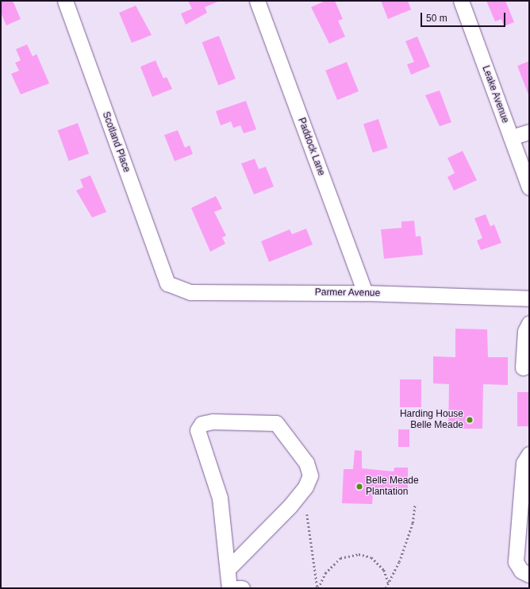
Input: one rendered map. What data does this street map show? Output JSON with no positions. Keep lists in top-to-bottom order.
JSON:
{
  "streets": {
    "street": [
      "Leake Avenue",
      "Scotland Place",
      "Paddock Lane",
      "Parmer Avenue"
    ]
  },
  "crossings": [
    ["Scotland Place", "Parmer Avenue"],
    ["Paddock Lane", "Parmer Avenue"]
  ],
  "places": ["Harding House Belle Meade", "Belle Meade Plantation"],
  "scale_bar": "50 m"
}
